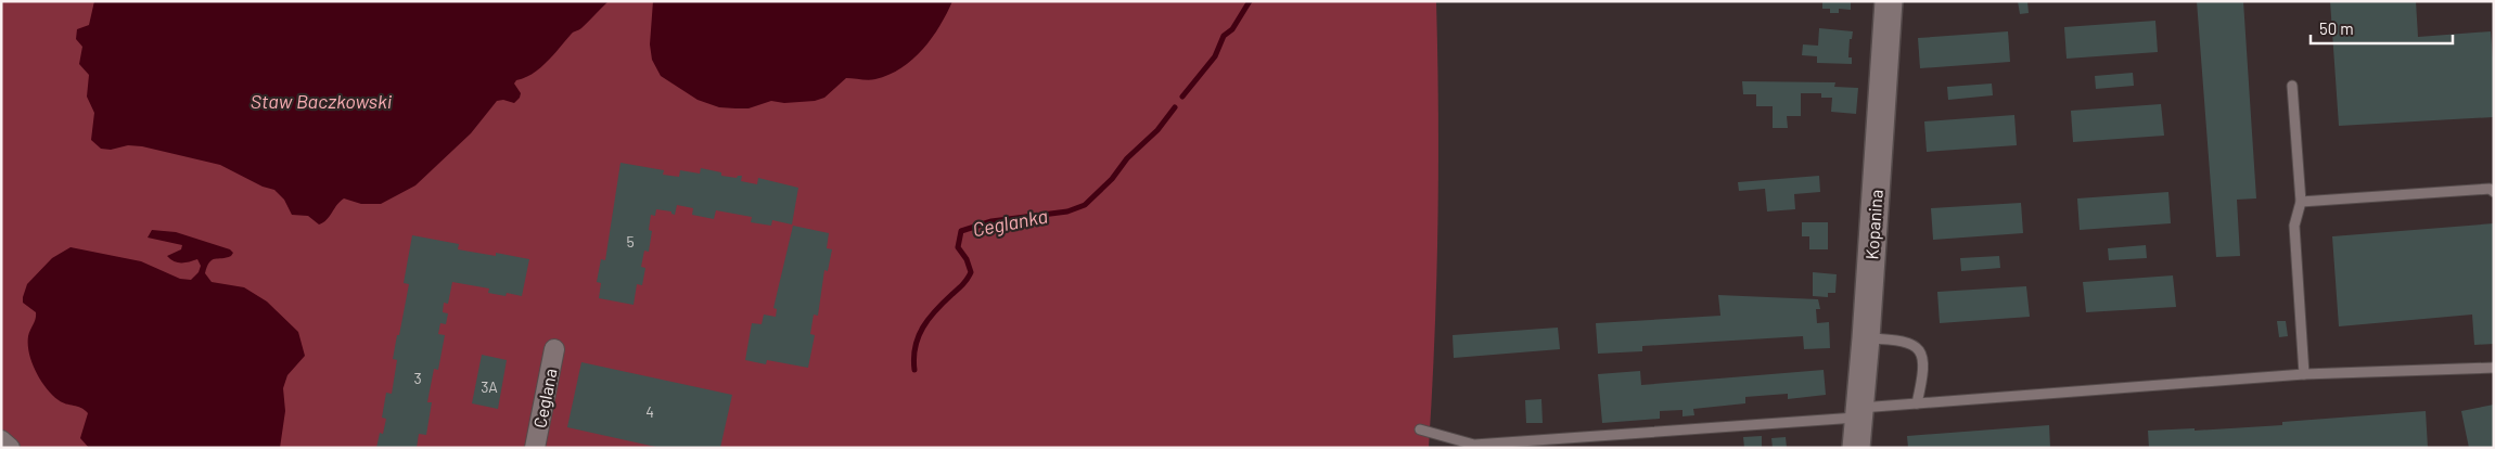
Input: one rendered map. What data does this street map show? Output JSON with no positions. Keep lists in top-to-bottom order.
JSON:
{
  "streets": {
    "street": ["Kopanina", "Ceglana"]
  },
  "water": ["Staw Baczkowski", "Ceglanka"],
  "house_numbers": [
    "5",
    "3",
    "3A",
    "4"
  ],
  "scale_bar": "50 m"
}
